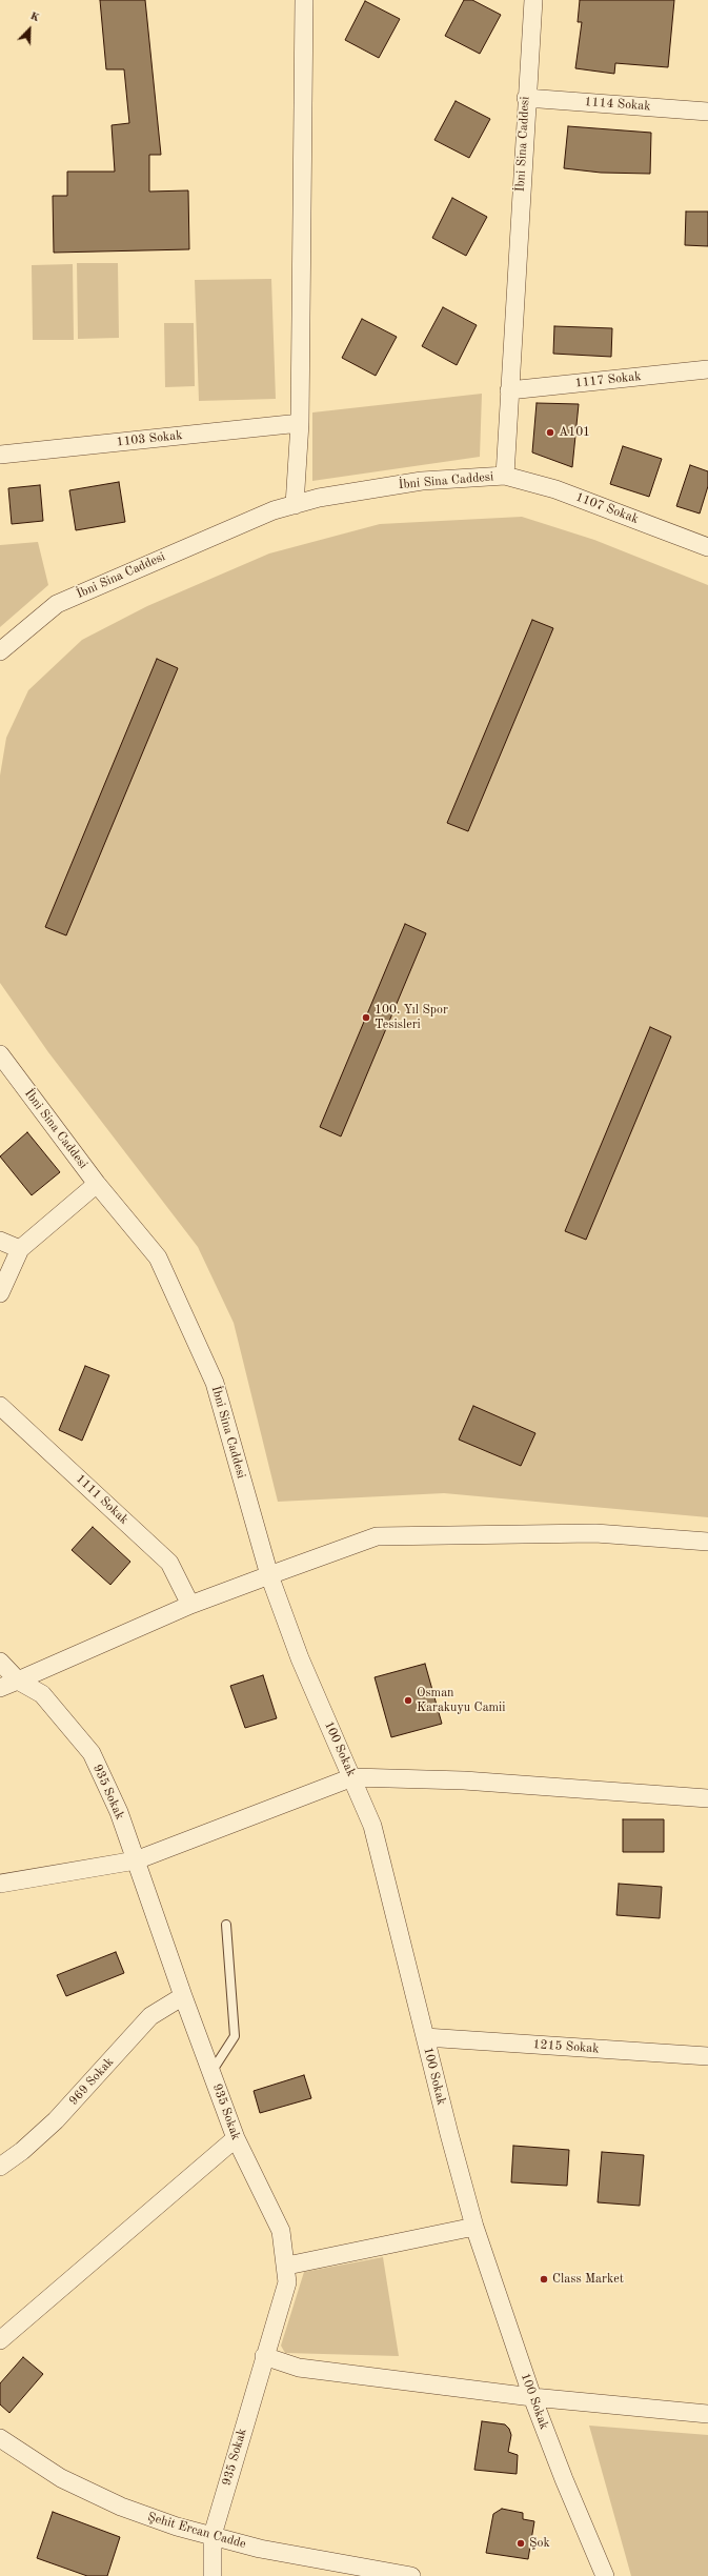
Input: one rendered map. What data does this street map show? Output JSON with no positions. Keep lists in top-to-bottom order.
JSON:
{
  "streets": {
    "street": [
      "1114 Sokak",
      "İbni Sina Caddesi",
      "1117 Sokak",
      "1103 Sokak",
      "1107 Sokak",
      "1111 Sokak",
      "100 Sokak",
      "935 Sokak",
      "1215 Sokak",
      "969 Sokak",
      "Şehit Ercan Cadde"
    ]
  },
  "crossings": [
    ["1114 Sokak", "İbni Sina Caddesi"],
    ["İbni Sina Caddesi", "1117 Sokak"],
    ["İbni Sina Caddesi", "1107 Sokak"],
    ["İbni Sina Caddesi", "100 Sokak"],
    ["100 Sokak", "1215 Sokak"],
    ["935 Sokak", "969 Sokak"],
    ["935 Sokak", "Şehit Ercan Cadde"]
  ],
  "places": [
    "A101",
    "100. Yıl Spor Tesisleri",
    "Osman Karakuyu Camii",
    "Class Market",
    "Şok"
  ],
  "north": "top right"
}
